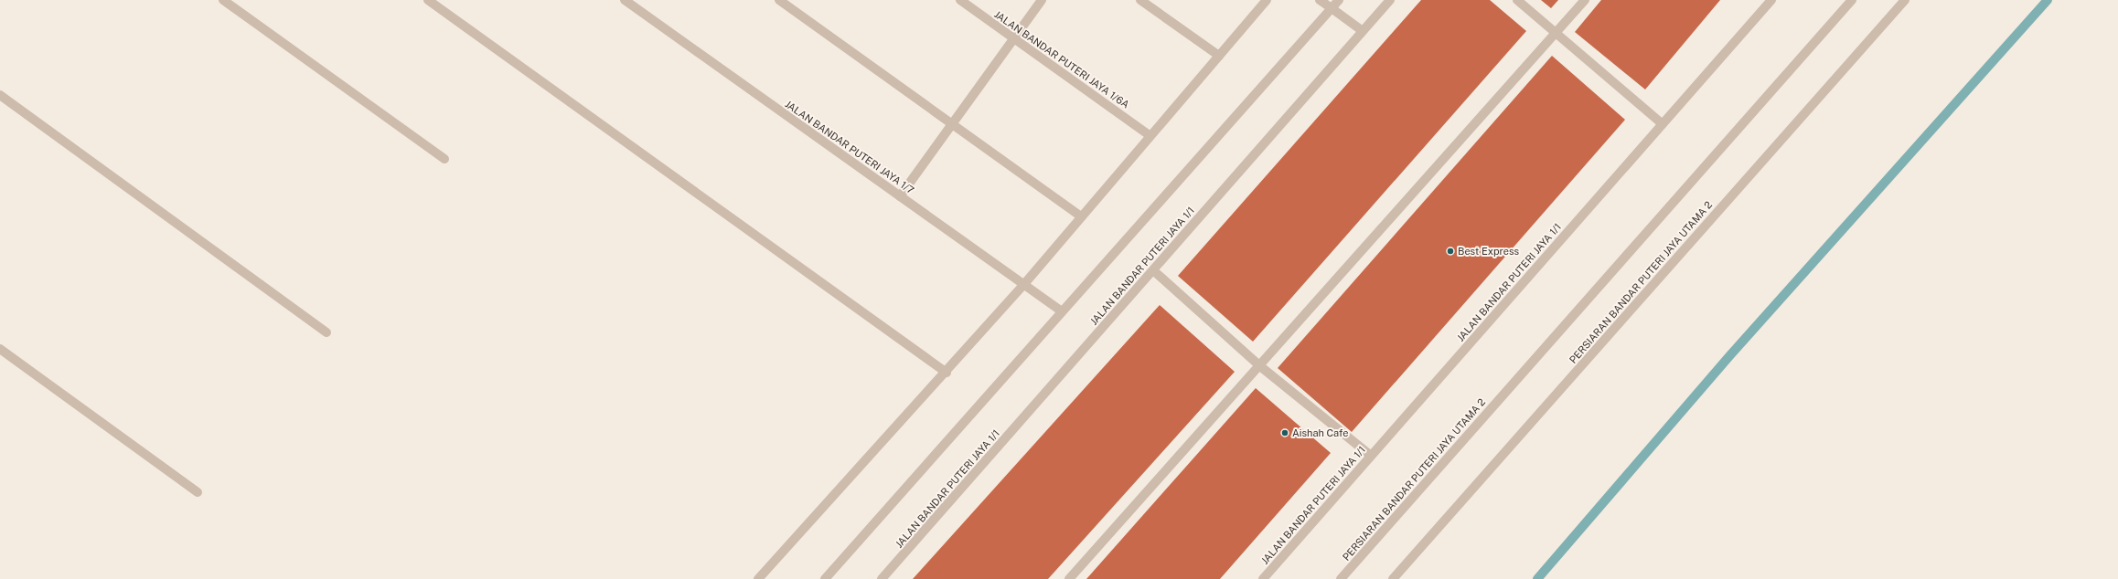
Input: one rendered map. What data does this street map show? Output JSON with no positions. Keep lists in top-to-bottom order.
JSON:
{
  "streets": {
    "street": [
      "JALAN BANDAR PUTERI JAYA 1/6A",
      "JALAN BANDAR PUTERI JAYA 1/7",
      "JALAN BANDAR PUTERI JAYA 1/1",
      "PERSIARAN BANDAR PUTERI JAYA UTAMA 2"
    ]
  },
  "places": ["Best Express", "Aishah Cafe"]
}
